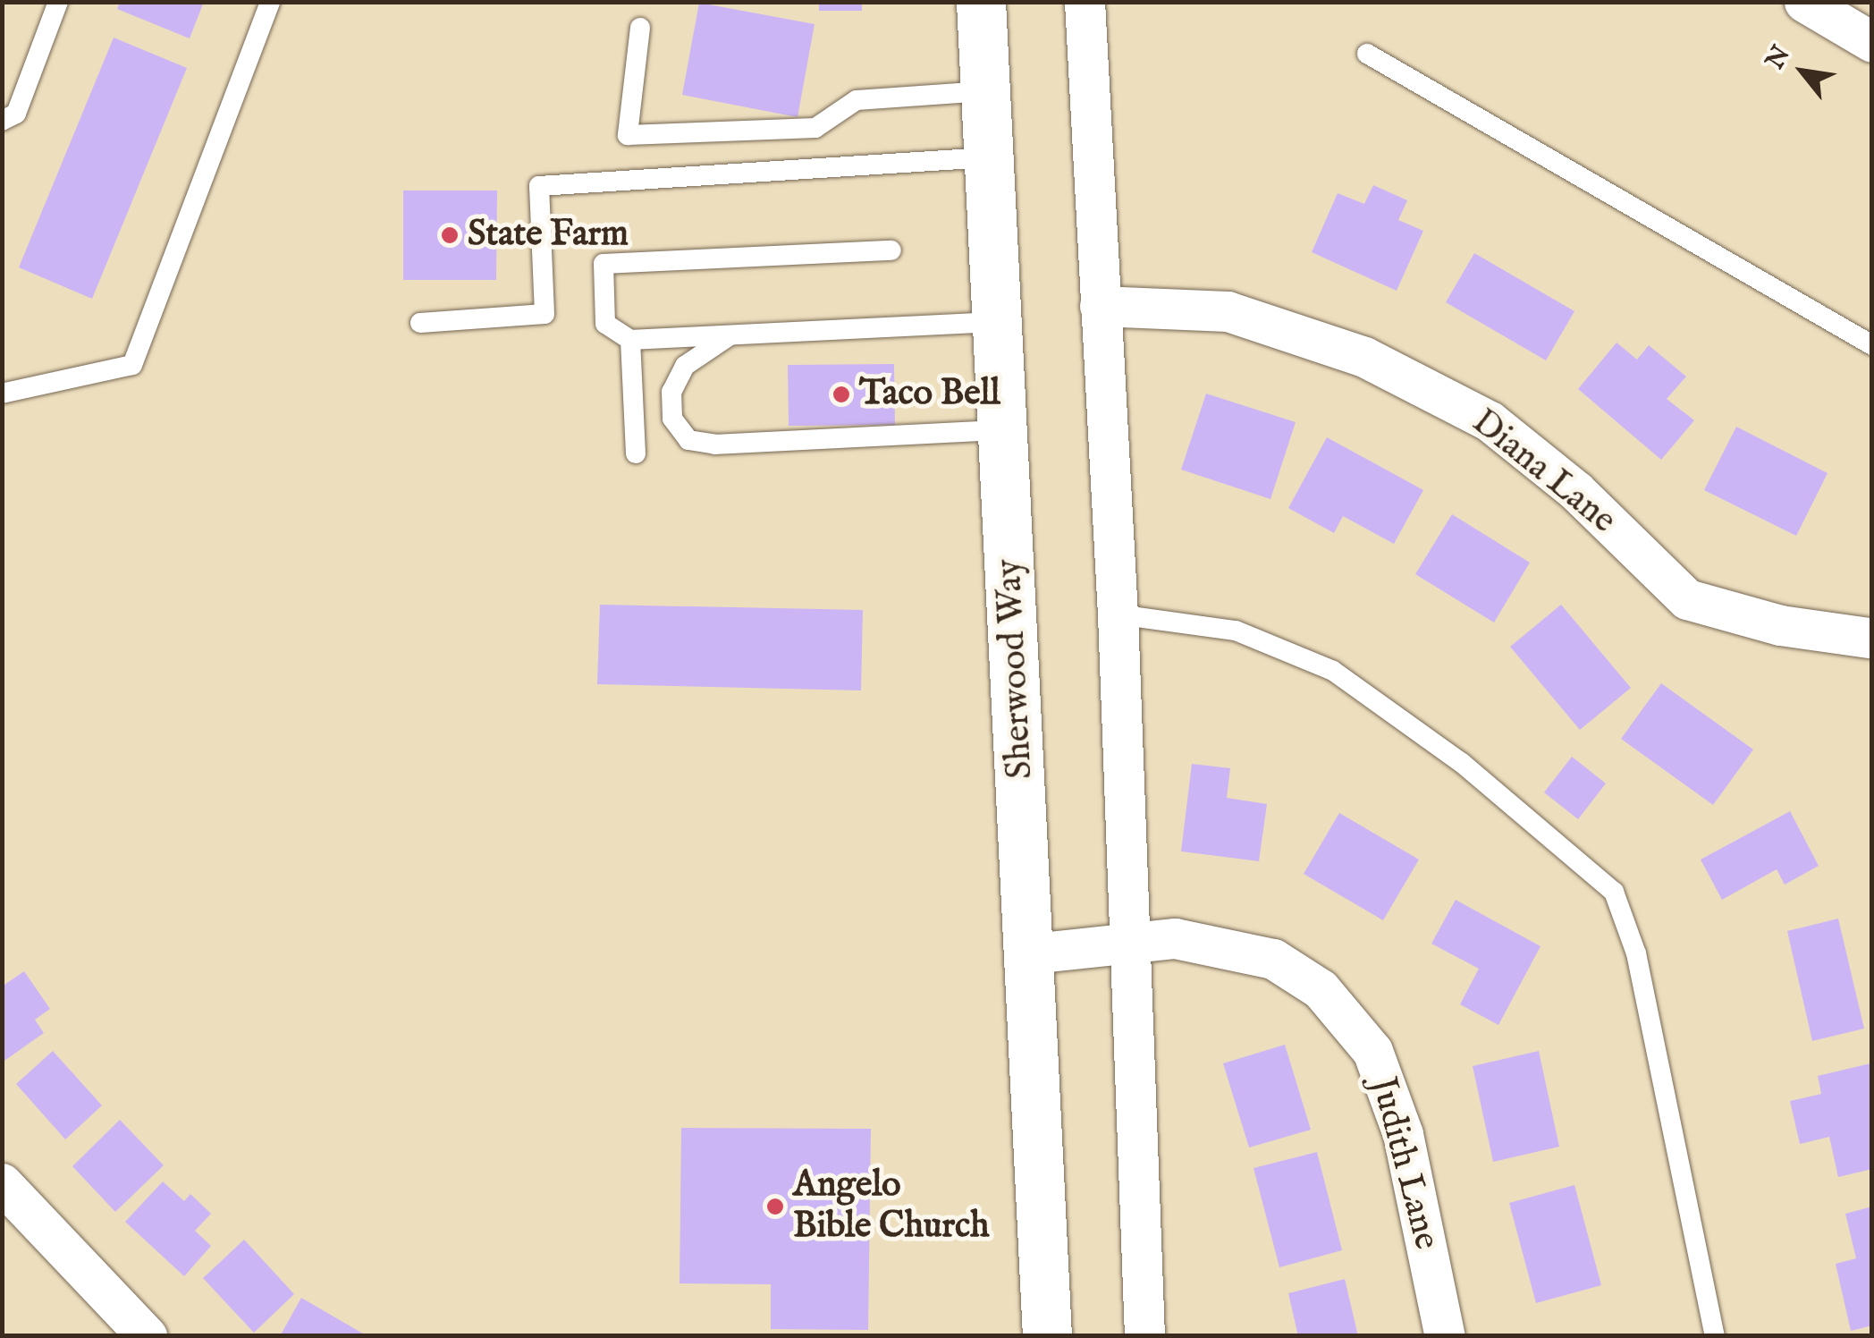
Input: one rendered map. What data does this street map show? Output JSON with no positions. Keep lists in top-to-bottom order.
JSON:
{
  "streets": {
    "main road": ["Sherwood Way"],
    "street": ["Diana Lane", "Judith Lane"]
  },
  "crossings": [
    ["Sherwood Way", "Judith Lane"]
  ],
  "places": ["State Farm", "Taco Bell", "Angelo Bible Church"],
  "north": "top left"
}
